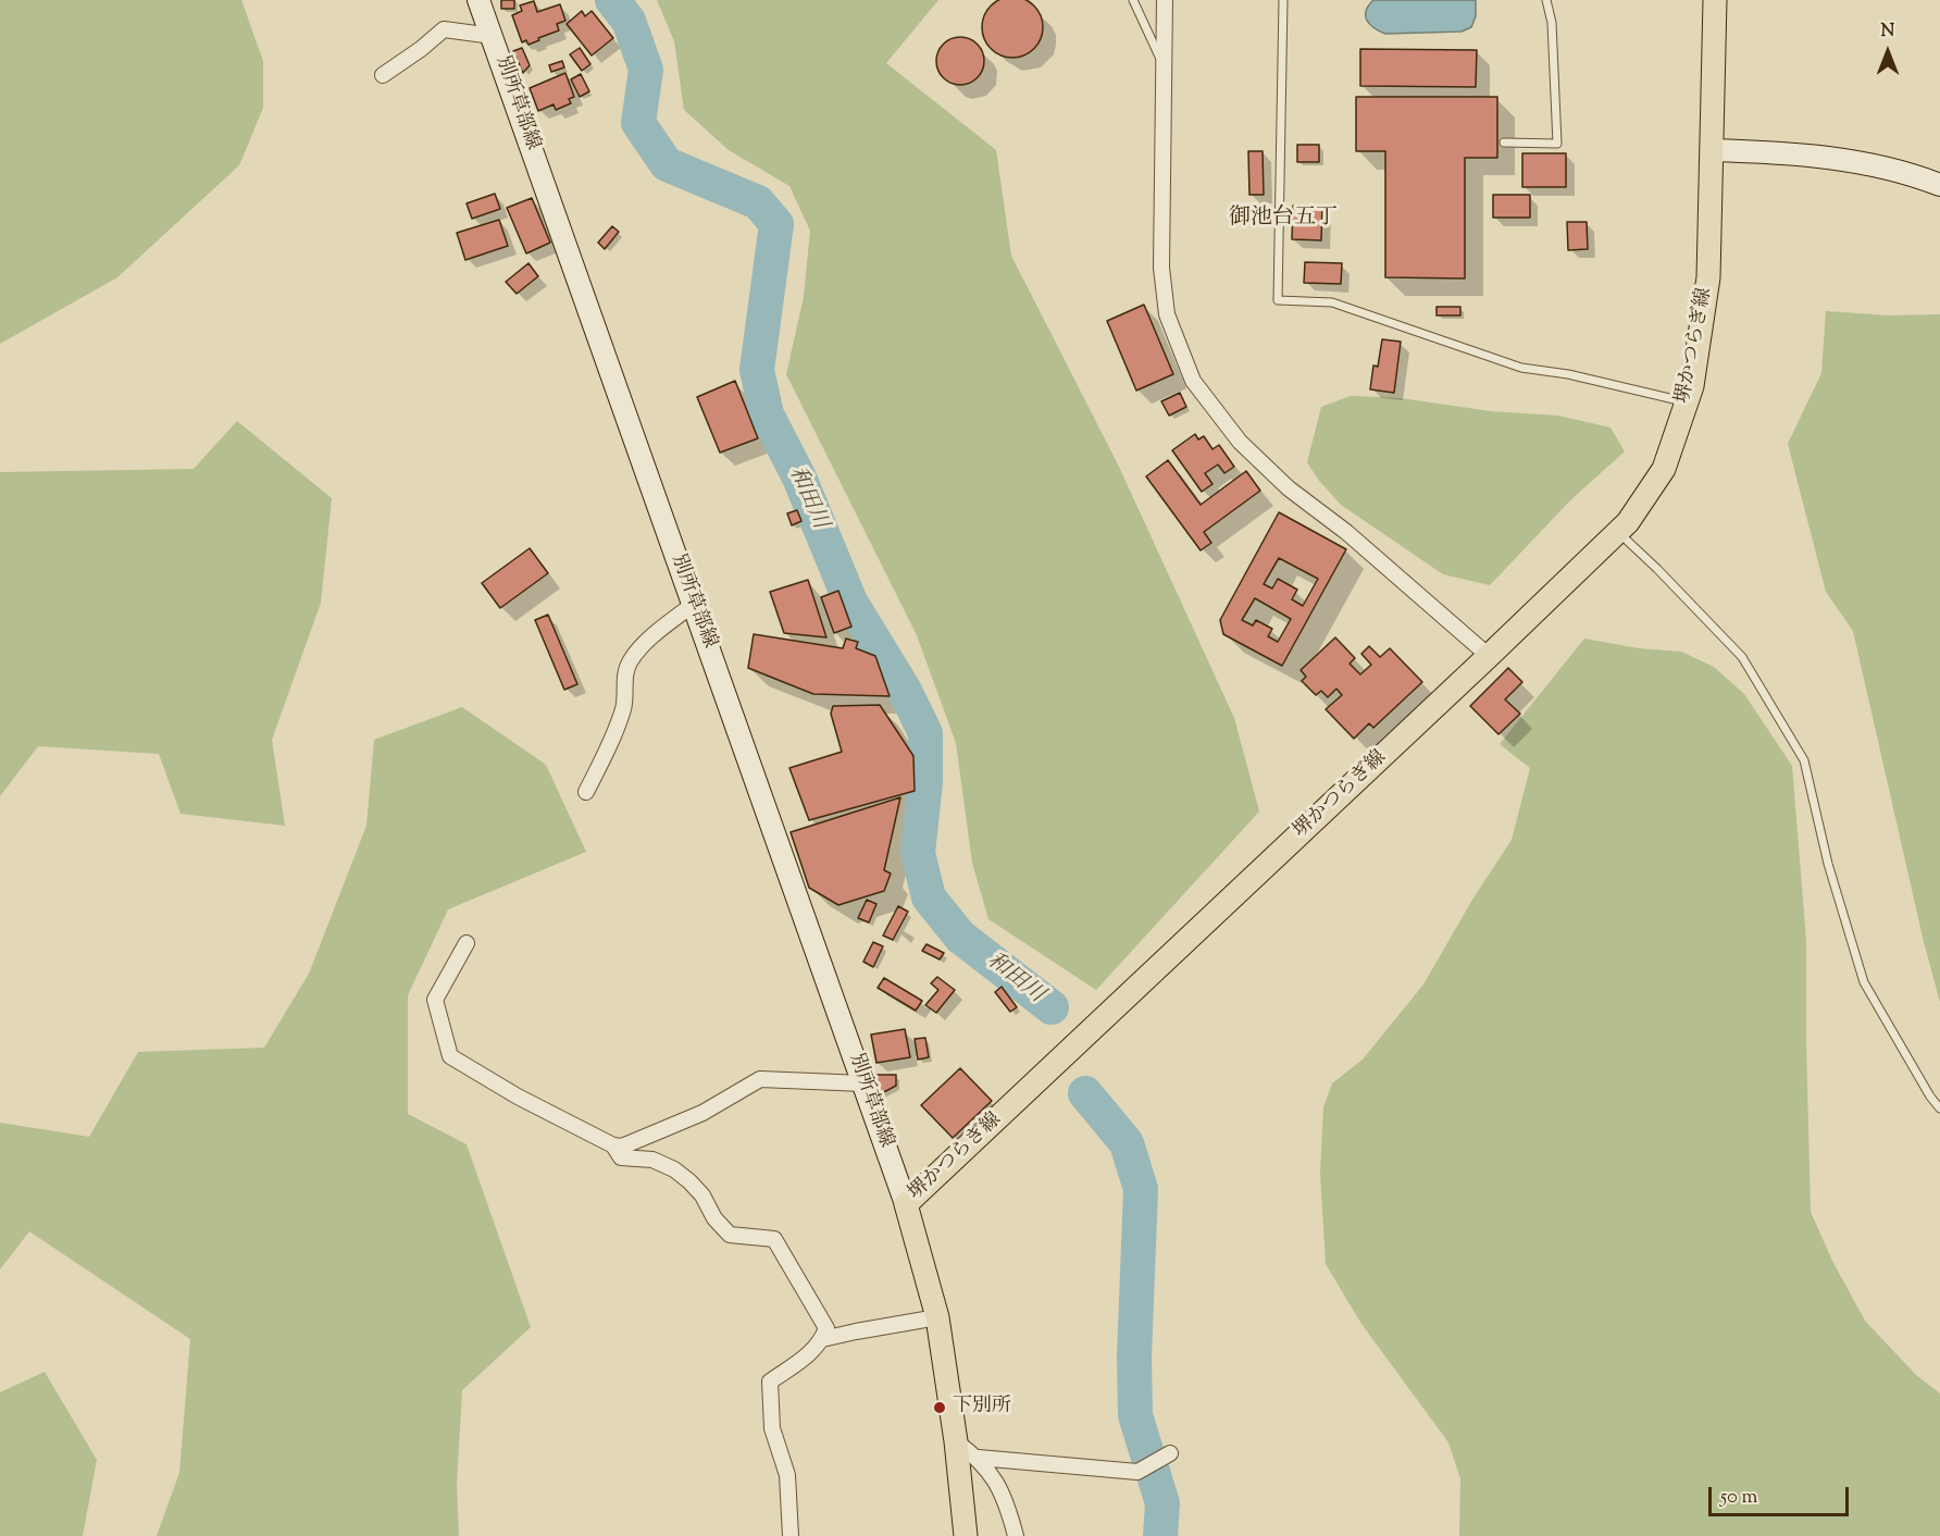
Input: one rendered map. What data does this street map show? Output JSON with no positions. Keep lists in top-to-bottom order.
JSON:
{
  "streets": {
    "main road": ["別所草部線", "堺かつらぎ線"]
  },
  "crossings": [
    ["別所草部線", "堺かつらぎ線"]
  ],
  "districts": ["御池台五丁"],
  "water": ["和田川"],
  "places": ["下別所"],
  "scale_bar": "50 m",
  "north": "top"
}
